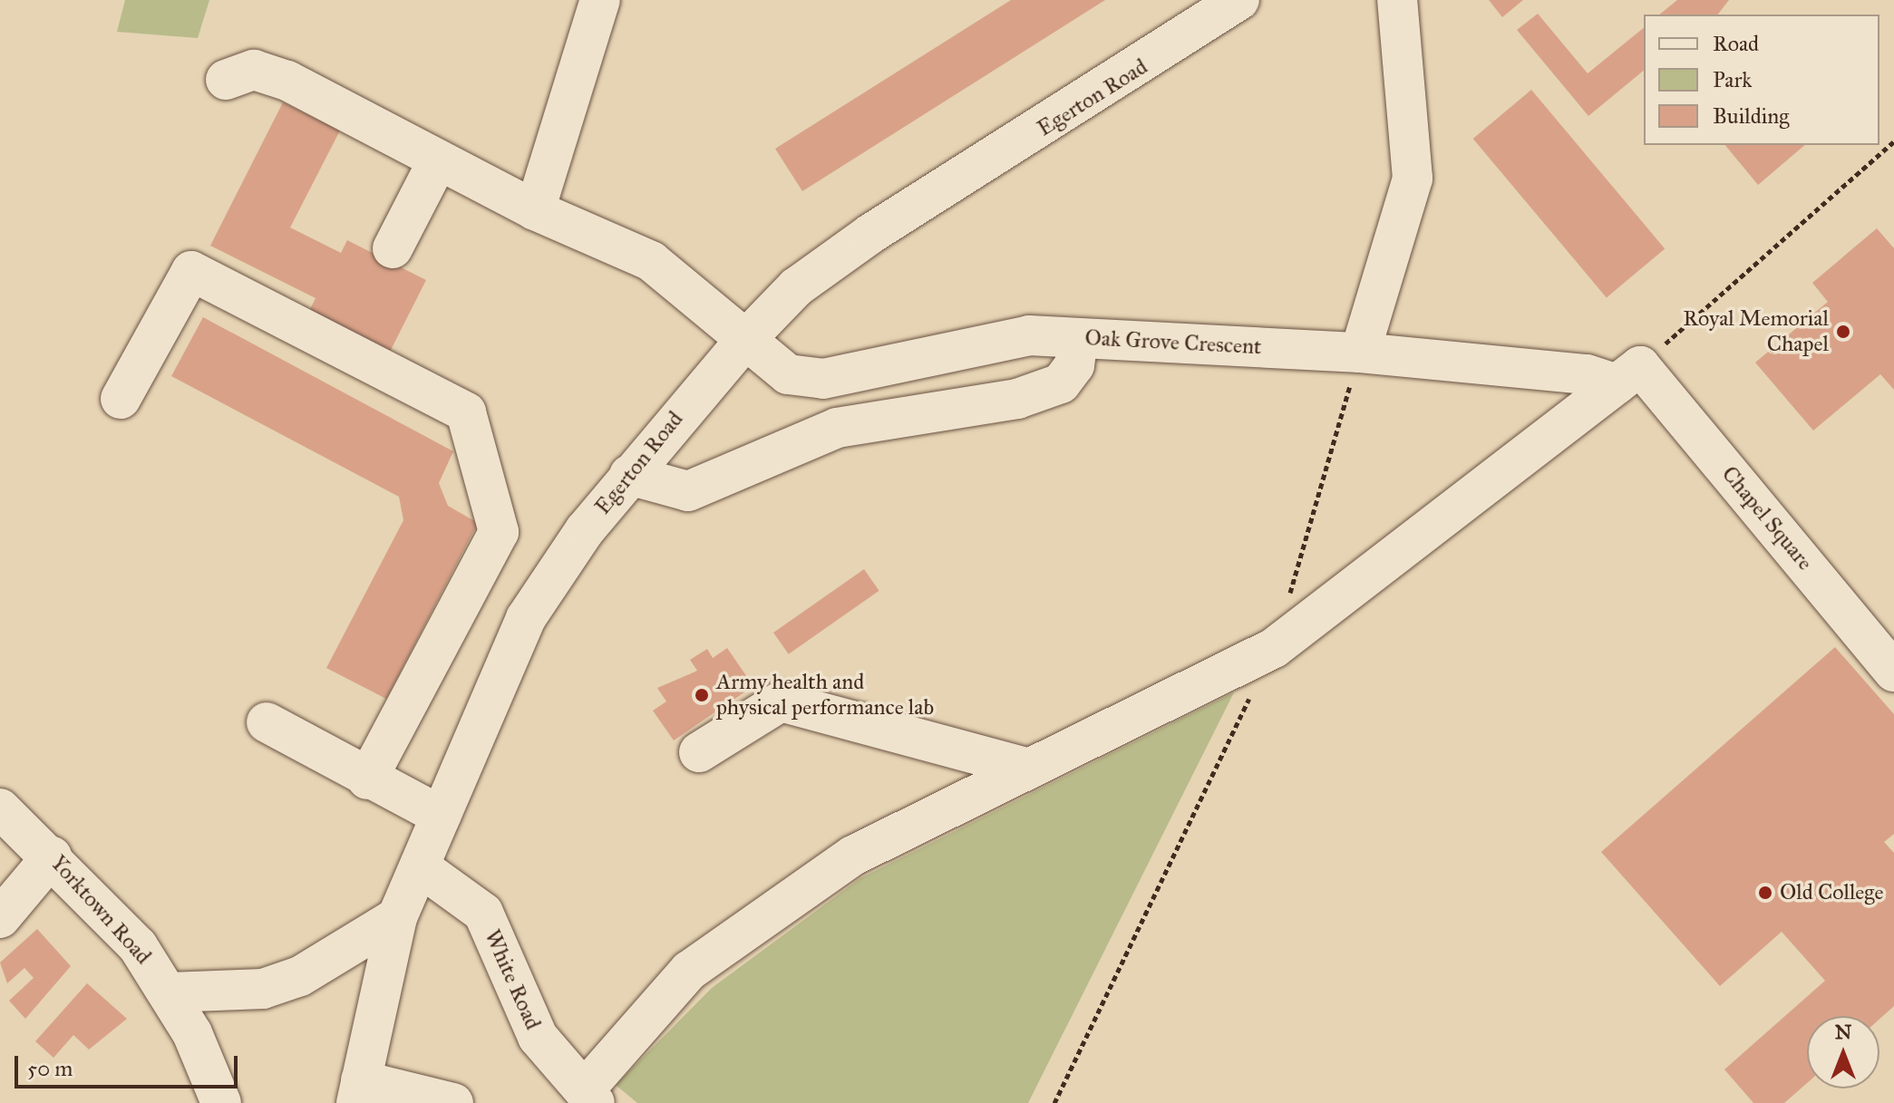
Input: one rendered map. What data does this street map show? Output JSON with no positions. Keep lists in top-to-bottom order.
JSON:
{
  "streets": {
    "street": [
      "Egerton Road",
      "Oak Grove Crescent",
      "Chapel Square",
      "Yorktown Road",
      "White Road"
    ]
  },
  "crossings": [
    ["Egerton Road", "Oak Grove Crescent"],
    ["Egerton Road", "Yorktown Road"],
    ["Egerton Road", "White Road"],
    ["Oak Grove Crescent", "Chapel Square"]
  ],
  "places": ["Royal Memorial Chapel", "Army health and physical performance lab", "Old College"],
  "legend": ["Road", "Park", "Building"],
  "scale_bar": "50 m",
  "north": "top"
}
